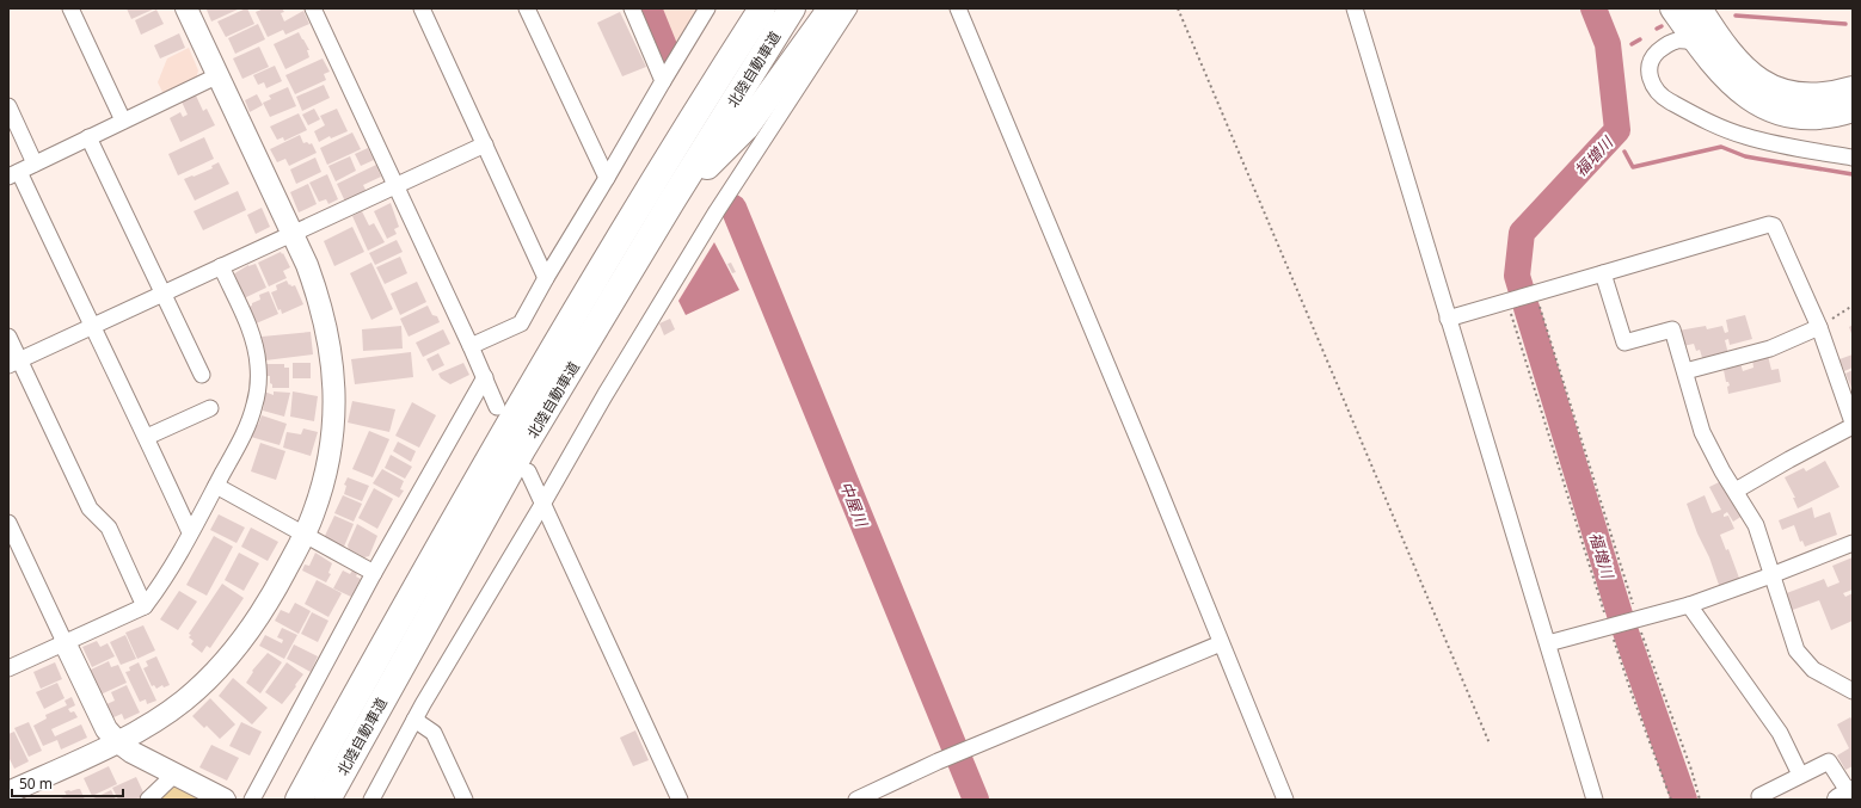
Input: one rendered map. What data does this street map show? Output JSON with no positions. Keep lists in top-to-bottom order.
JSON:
{
  "streets": {
    "highway": ["北陸自動車道"]
  },
  "water": ["福増川", "中屋川"],
  "scale_bar": "50 m"
}
